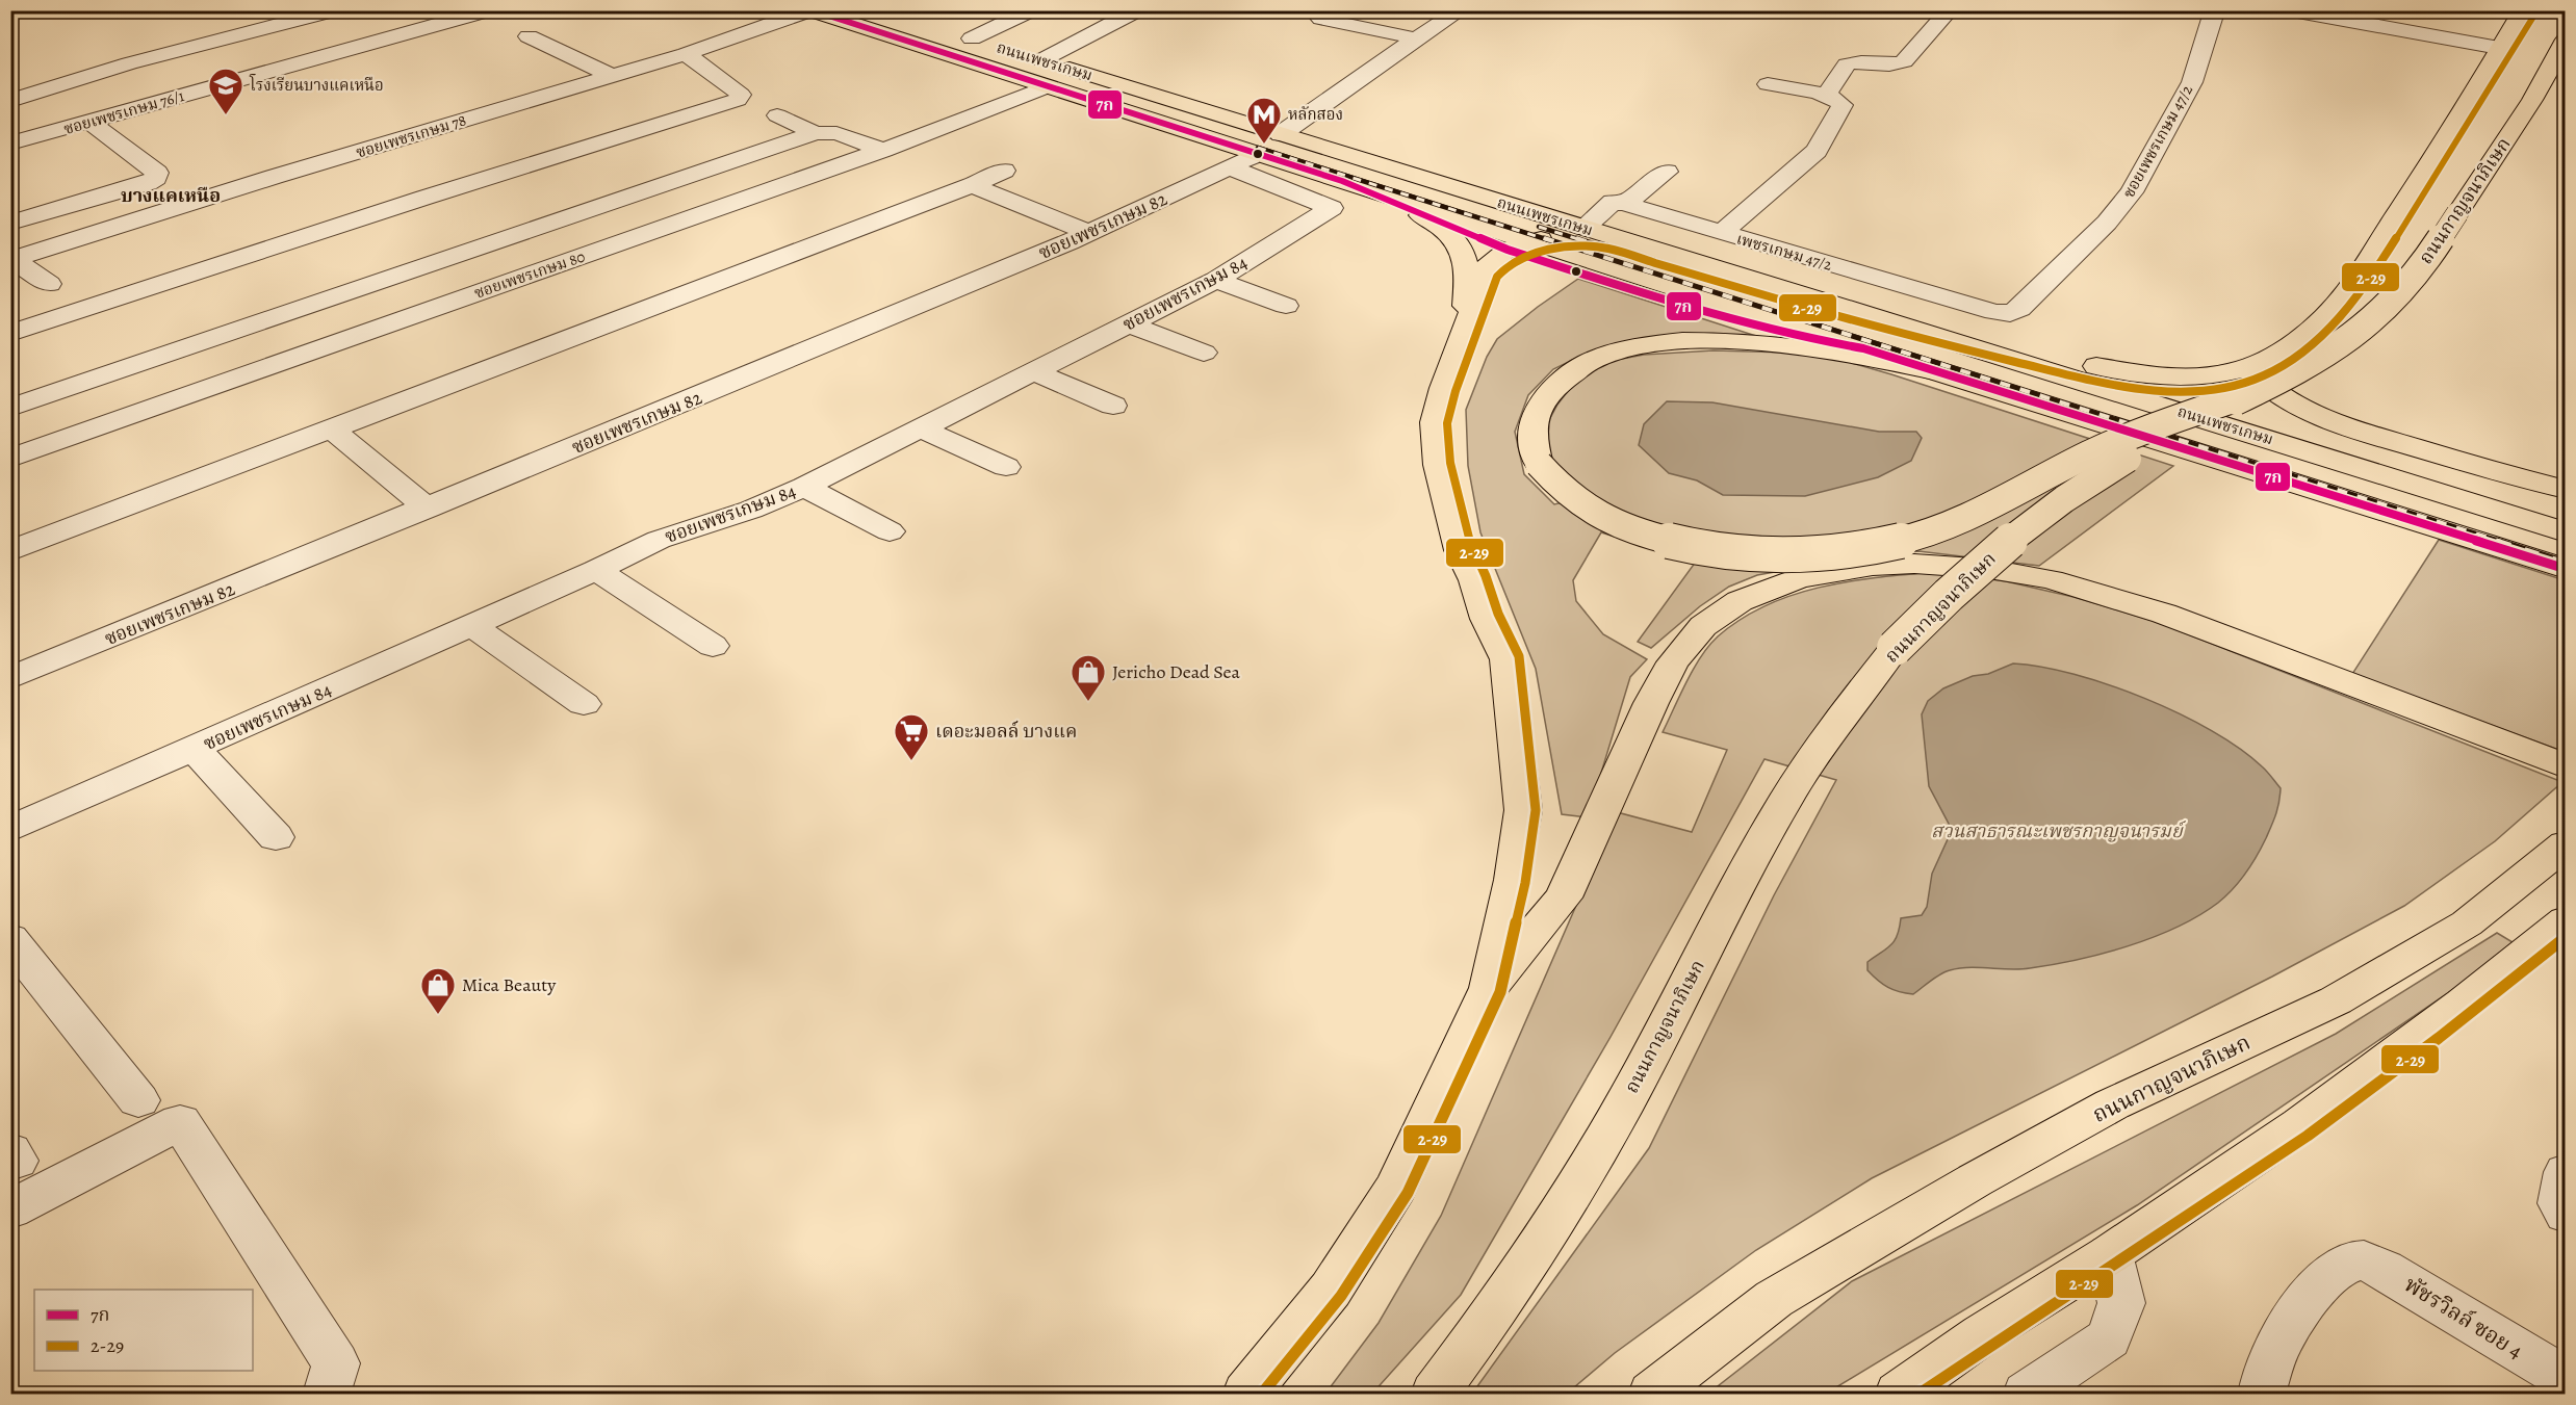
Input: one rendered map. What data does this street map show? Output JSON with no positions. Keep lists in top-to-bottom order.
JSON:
{
  "streets": {
    "main road": ["ถนนเพชรเกษม", "ถนนกาญจนาภิเษก"],
    "street": [
      "ซอยเพชรเกษม 76/1",
      "ซอยเพชรเกษม 78",
      "ซอยเพชรเกษม 47/2",
      "ซอยเพชรเกษม 82",
      "เพชรเกษม 47/2",
      "ซอยเพชรเกษม 80",
      "ซอยเพชรเกษม 84",
      "พัชรวิลล์ ซอย 4"
    ]
  },
  "crossings": [
    ["ถนนเพชรเกษม", "ซอยเพชรเกษม 78"],
    ["ถนนเพชรเกษม", "ซอยเพชรเกษม 82"],
    ["ถนนเพชรเกษม", "ซอยเพชรเกษม 80"],
    ["ซอยเพชรเกษม 47/2", "เพชรเกษม 47/2"],
    ["ซอยเพชรเกษม 82", "ซอยเพชรเกษม 84"]
  ],
  "districts": ["บางแคเหนือ"],
  "parks": ["สวนสาธารณะเพชรกาญจนารมย์"],
  "places": {
    "school or university": ["โรงเรียนบางแคเหนือ"],
    "metro station": ["หลักสอง"],
    "shop": ["Jericho Dead Sea", "Mica Beauty"],
    "supermarket": ["เดอะมอลล์ บางแค"]
  },
  "lines": ["transit line 7ก", "transit line 2-29"],
  "legend": ["7ก", "2-29"]
}
